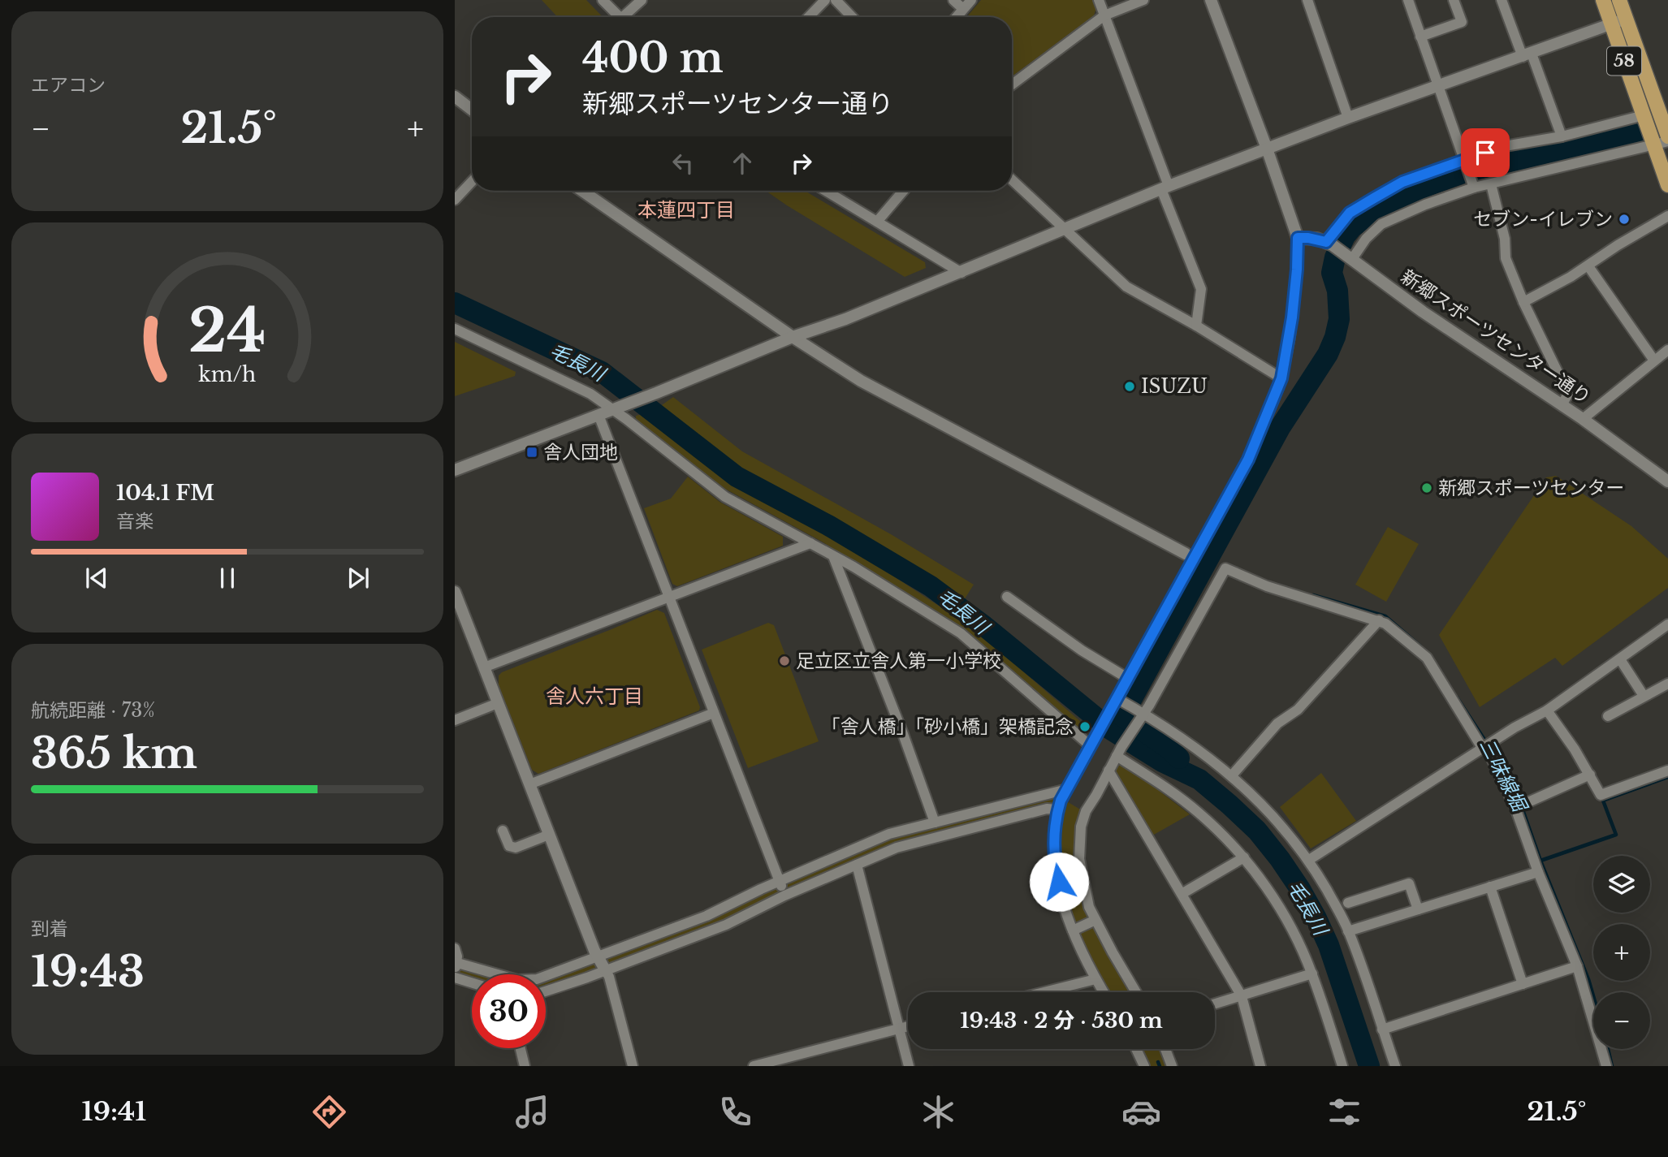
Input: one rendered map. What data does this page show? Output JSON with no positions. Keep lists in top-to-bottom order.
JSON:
{
  "streets": {
    "main road": ["58"],
    "street": ["新郷スポーツセンター通り"]
  },
  "districts": ["本蓮四丁目", "舎人六丁目"],
  "water": ["毛長川", "三味線堀"],
  "places": {
    "other": [
      "セブン-イレブン",
      "ISUZU",
      "新郷スポーツセンター",
      "足立区立舎人第一小学校",
      "「舎人橋」「砂小橋」架橋記念"
    ],
    "transit": ["舎人団地"]
  },
  "page": {
    "tile": [
      "エアコン",
      ["航続距離 · 73%", "365 km"],
      ["到着", "19:43"]
    ],
    "turn": ["400 m", "新郷スポーツセンター通り"],
    "heat": ["−", "21.5°", "+"],
    "song": ["104.1 FM", "音楽"],
    "map_buttons": ["+", "−"],
    "limit": "30",
    "trip": "19:43 · 2 分 · 530 m",
    "tabs": ["19:41", "21.5°"],
    "gauge": ["24", "km/h"]
  }
}
